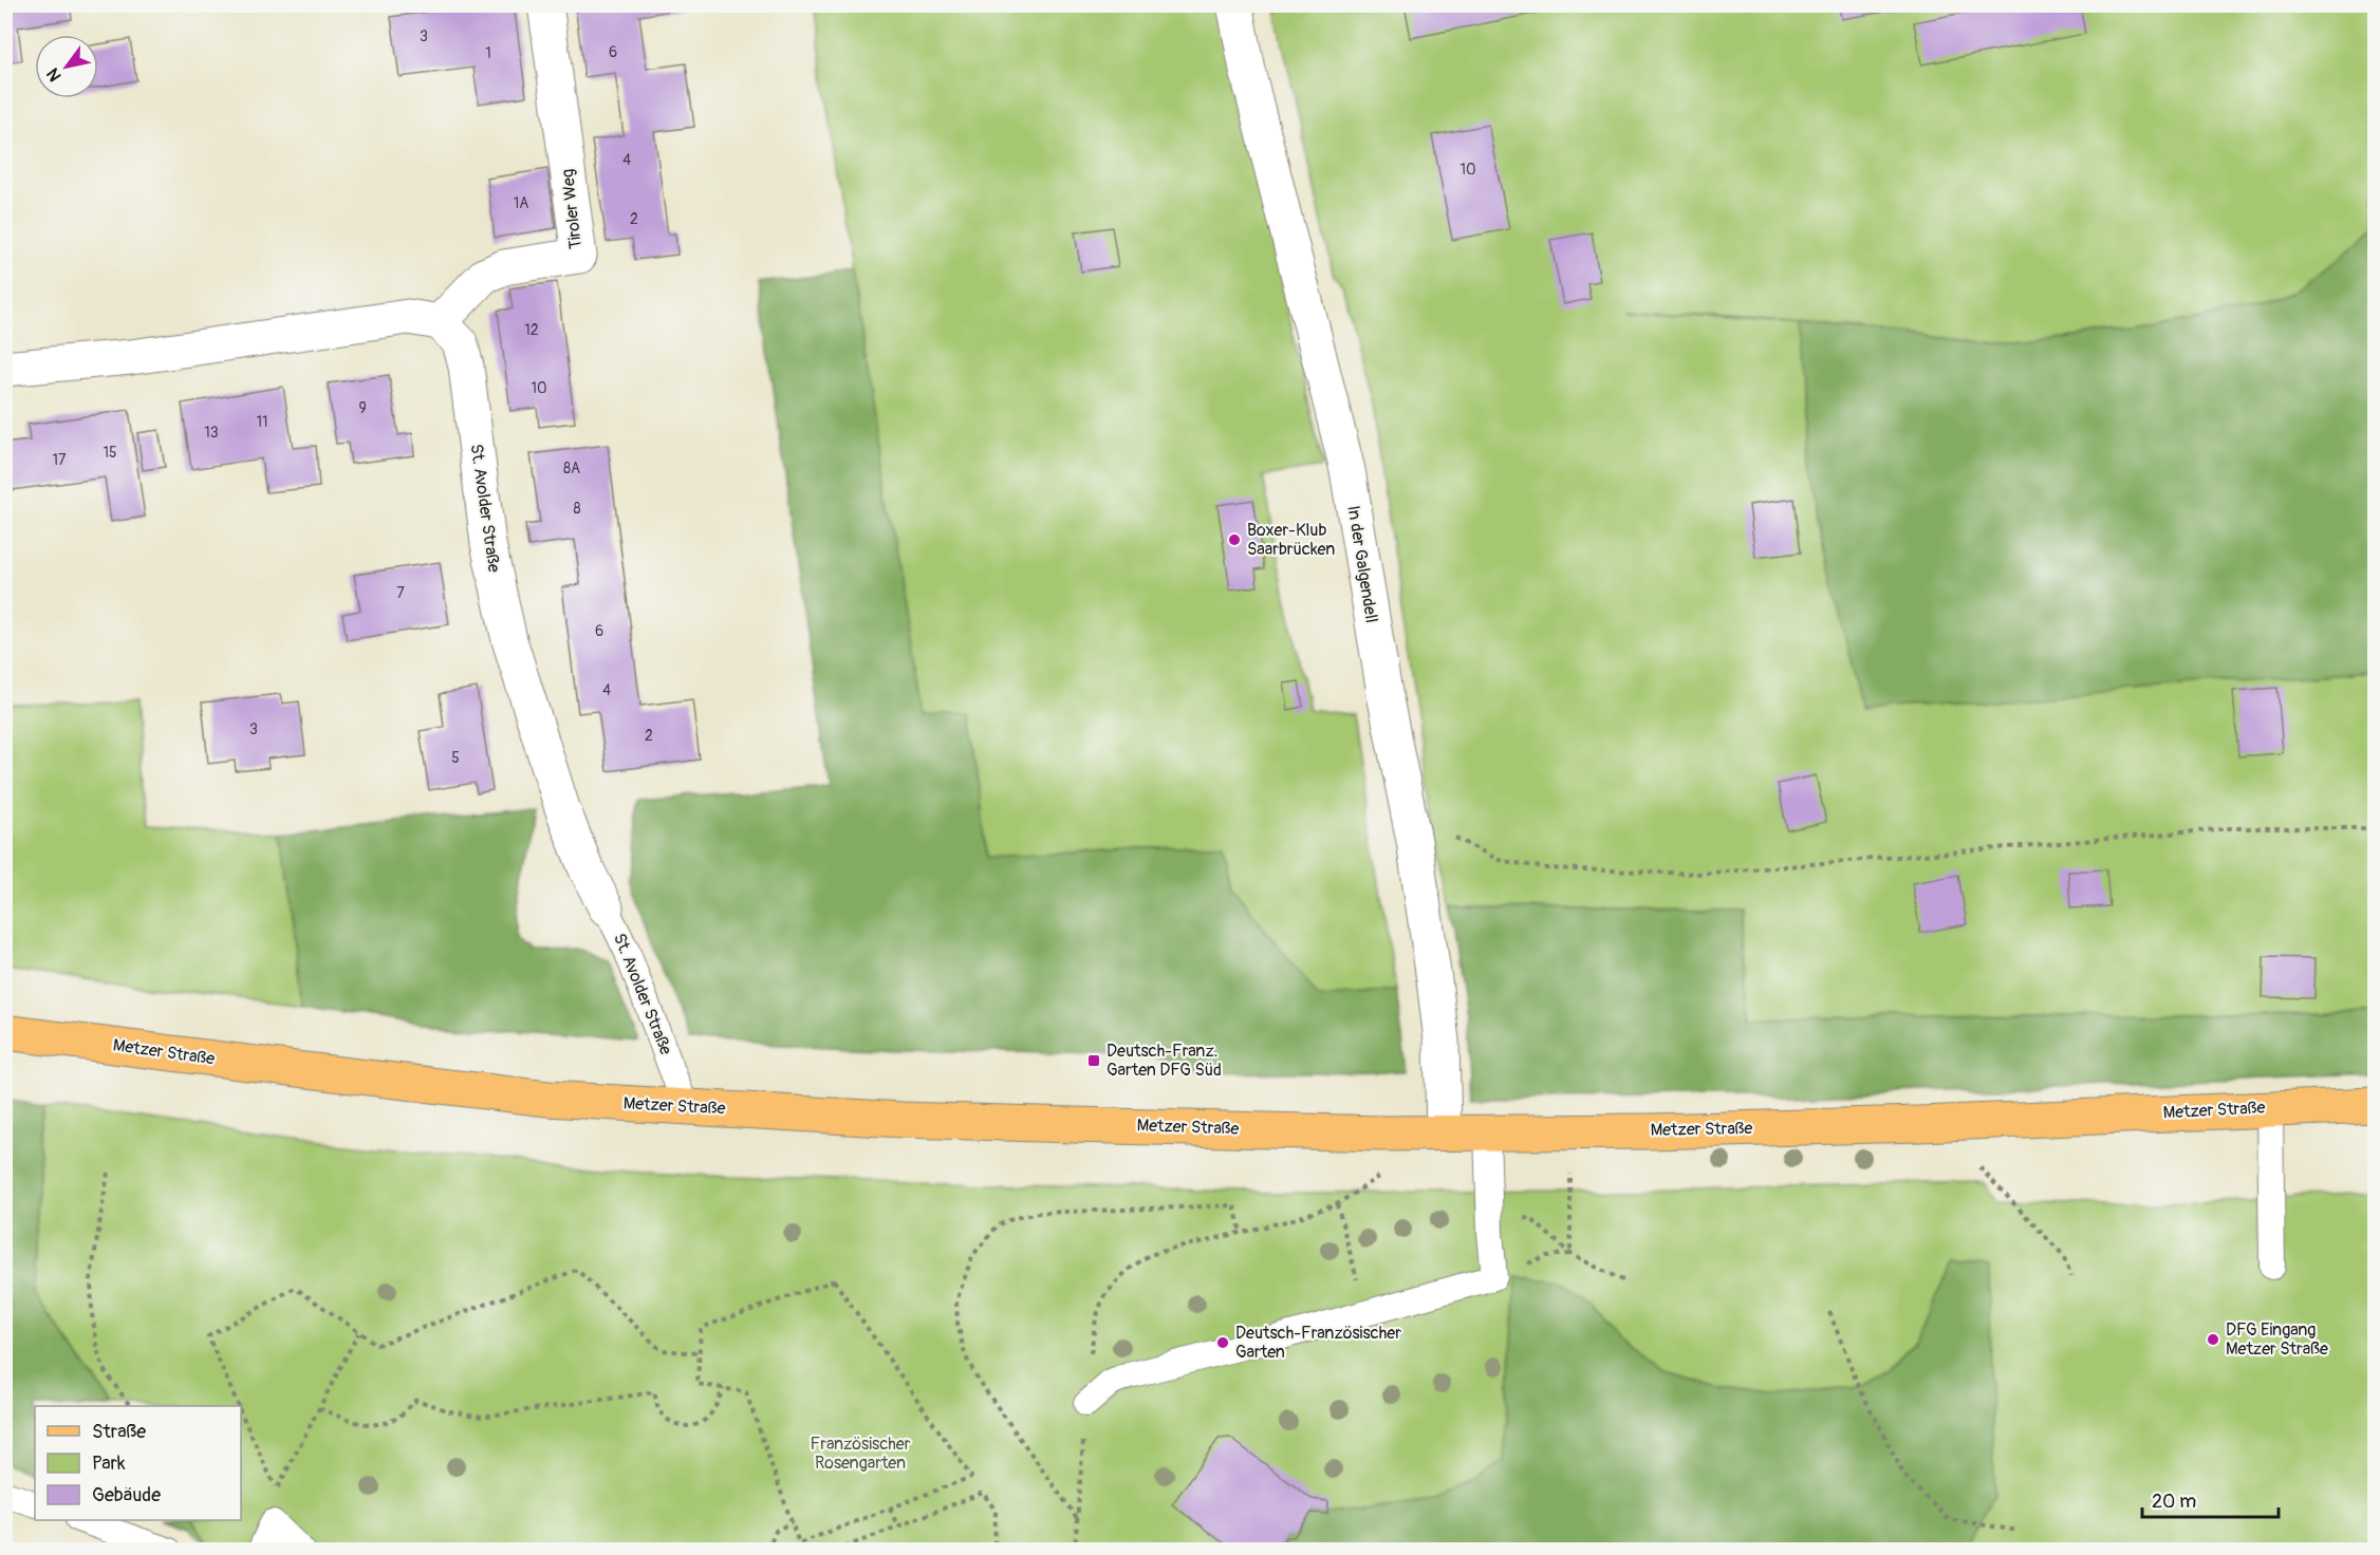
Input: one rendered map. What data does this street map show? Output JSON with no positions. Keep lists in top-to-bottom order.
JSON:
{
  "streets": {
    "main road": ["Metzer Straße"],
    "street": ["Tiroler Weg", "St. Avolder Straße", "In der Galgendell"]
  },
  "crossings": [
    ["Tiroler Weg", "St. Avolder Straße"],
    ["St. Avolder Straße", "Metzer Straße"],
    ["In der Galgendell", "Metzer Straße"]
  ],
  "parks": ["Französischer Rosengarten"],
  "places": {
    "other": ["Boxer-Klub Saarbrücken", "DFG Eingang Metzer Straße", "Deutsch-Französischer Garten"],
    "transit": ["Deutsch-Franz. Garten DFG Süd"]
  },
  "house_numbers": [
    "3",
    "6",
    "1",
    "4",
    "10",
    "1A",
    "2",
    "12",
    "10",
    "9",
    "11",
    "13",
    "15",
    "17",
    "8A",
    "8",
    "7",
    "6",
    "4",
    "3",
    "2",
    "5"
  ],
  "legend": ["Straße", "Park", "Gebäude"],
  "scale_bar": "20 m",
  "north": "bottom left"
}
